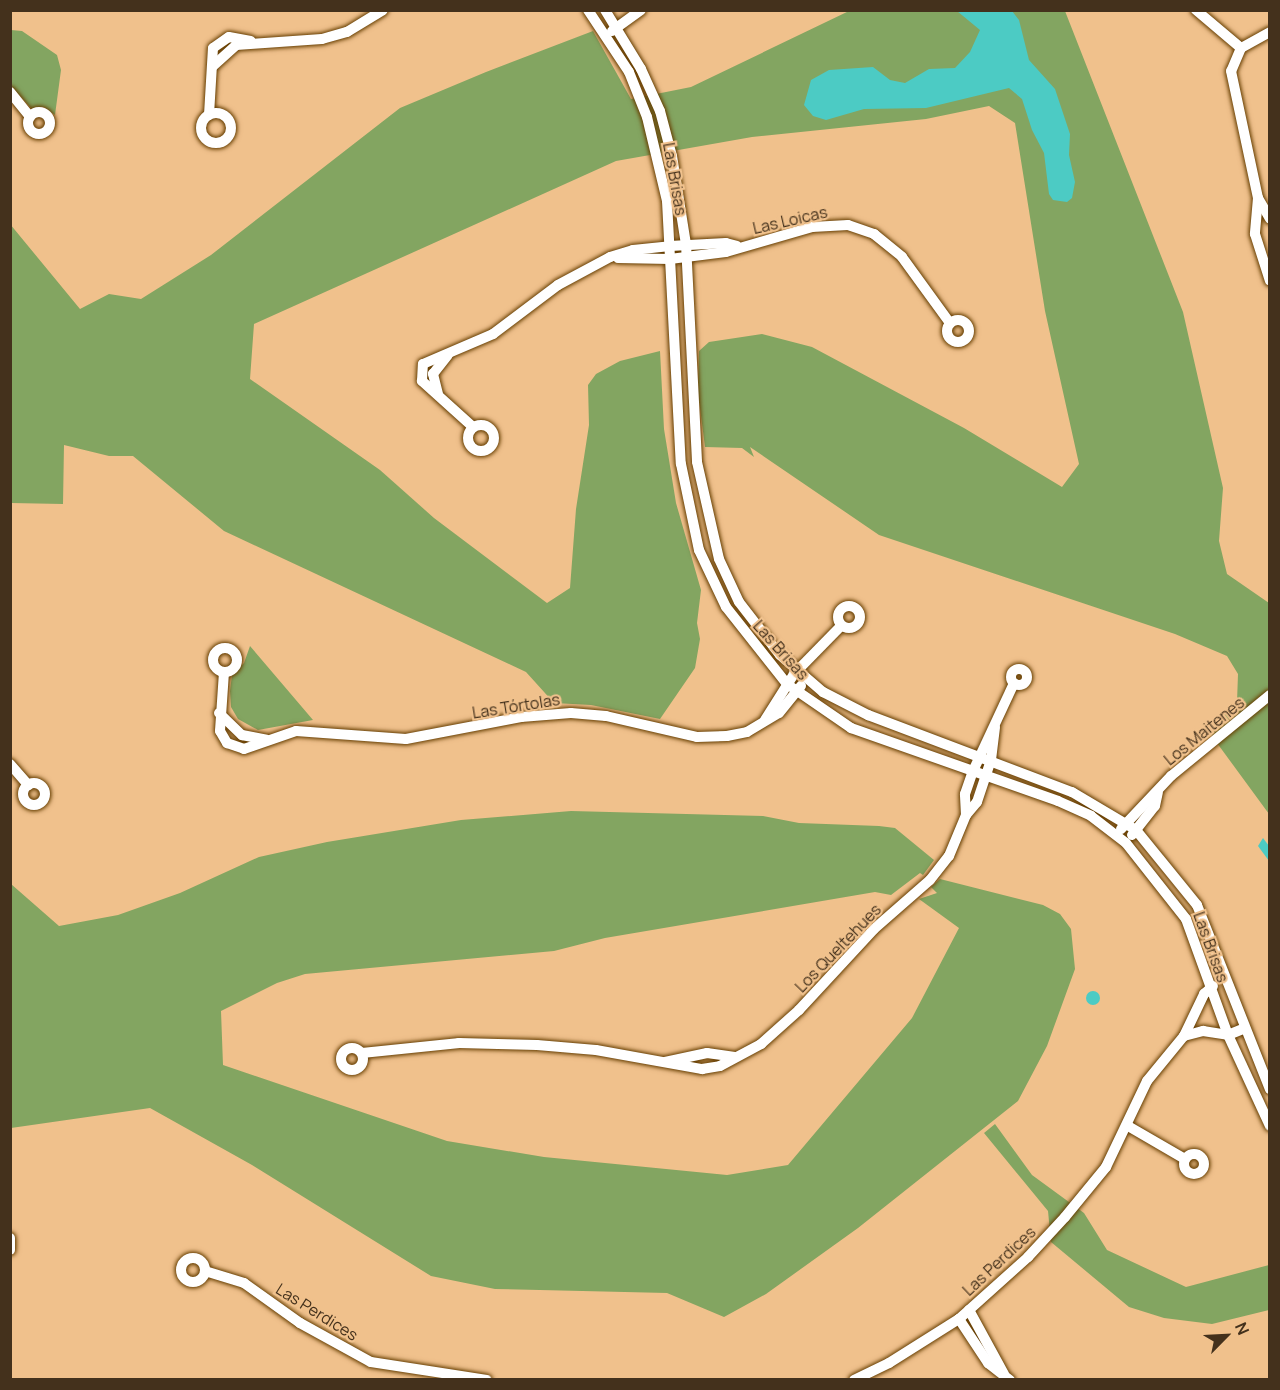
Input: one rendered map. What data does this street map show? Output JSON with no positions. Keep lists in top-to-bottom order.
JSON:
{
  "streets": {
    "street": [
      "Las Brisas",
      "Las Loicas",
      "Las Tórtolas",
      "Los Maitenes",
      "Los Queltehues",
      "Las Perdices"
    ]
  },
  "crossings": [
    ["Las Brisas", "Las Loicas"],
    ["Las Brisas", "Las Tórtolas"],
    ["Las Brisas", "Los Maitenes"],
    ["Las Brisas", "Los Queltehues"],
    ["Las Brisas", "Las Perdices"]
  ],
  "north": "top right"
}
